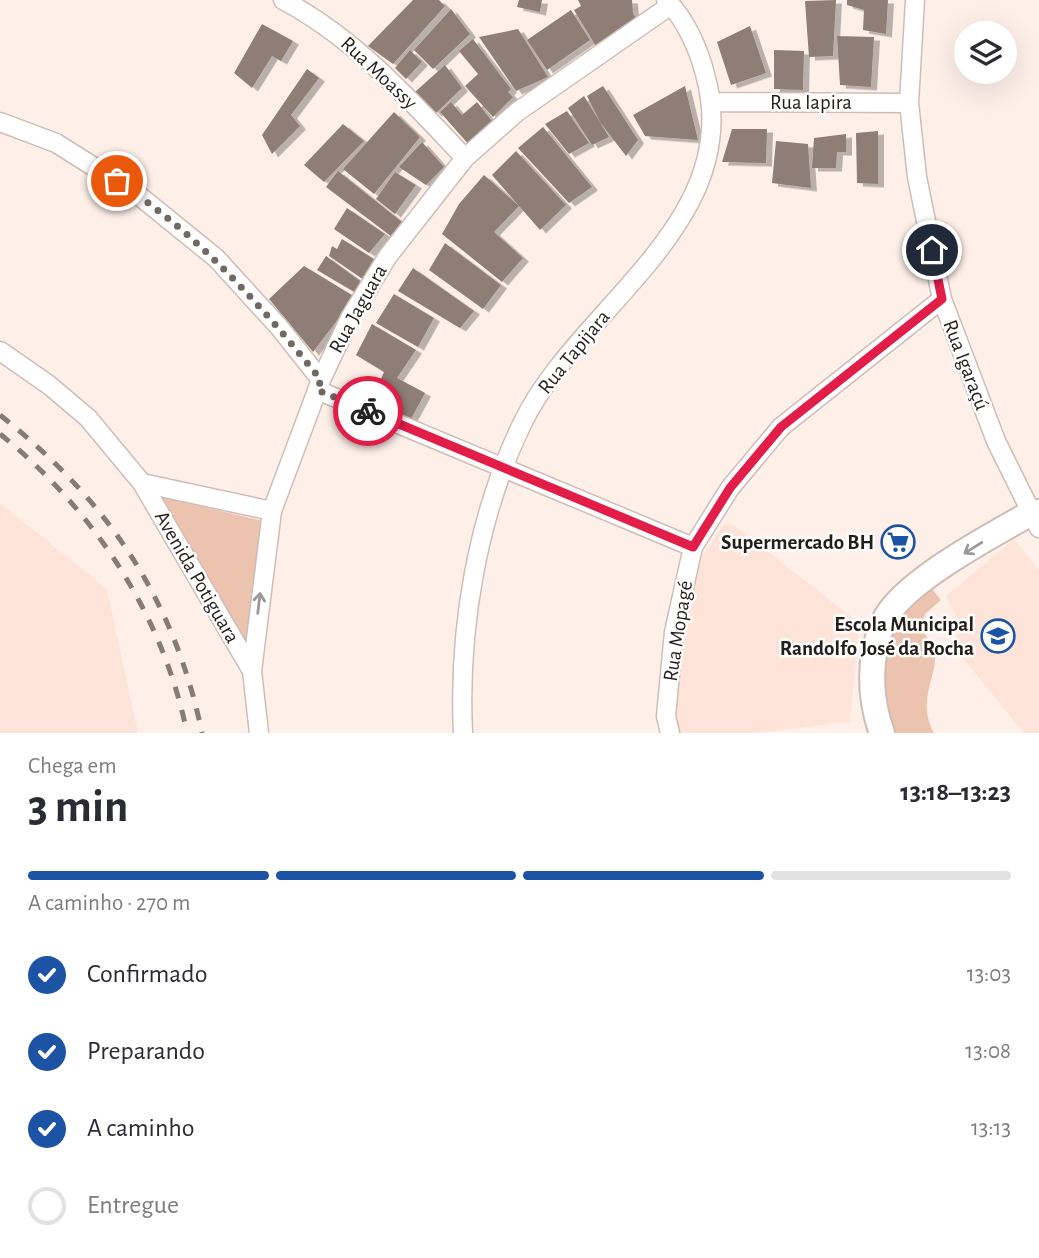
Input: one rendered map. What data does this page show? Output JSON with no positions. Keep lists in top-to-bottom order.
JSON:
{
  "streets": {
    "street": [
      "Rua Moassy",
      "Rua Iapira",
      "Rua Jaguara",
      "Rua Tapijara",
      "Rua Igaraçú",
      "Avenida Potiguara",
      "Rua Mopagé"
    ]
  },
  "crossings": [
    ["Rua Moassy", "Rua Jaguara"],
    ["Rua Iapira", "Rua Tapijara"],
    ["Rua Iapira", "Rua Igaraçú"],
    ["Rua Jaguara", "Rua Tapijara"],
    ["Rua Jaguara", "Avenida Potiguara"],
    ["Rua Igaraçú", "Rua Mopagé"]
  ],
  "places": {
    "supermarket": ["Supermercado BH"],
    "school or university": ["Escola Municipal Randolfo José da Rocha"]
  },
  "page": {
    "heading": ["3 min", "Chega em", "13:18–13:23"],
    "bar": "A caminho · 270 m",
    "list": [
      ["Confirmado", "13:03"],
      ["Preparando", "13:08"],
      ["A caminho", "13:13"],
      "Entregue"
    ]
  }
}
